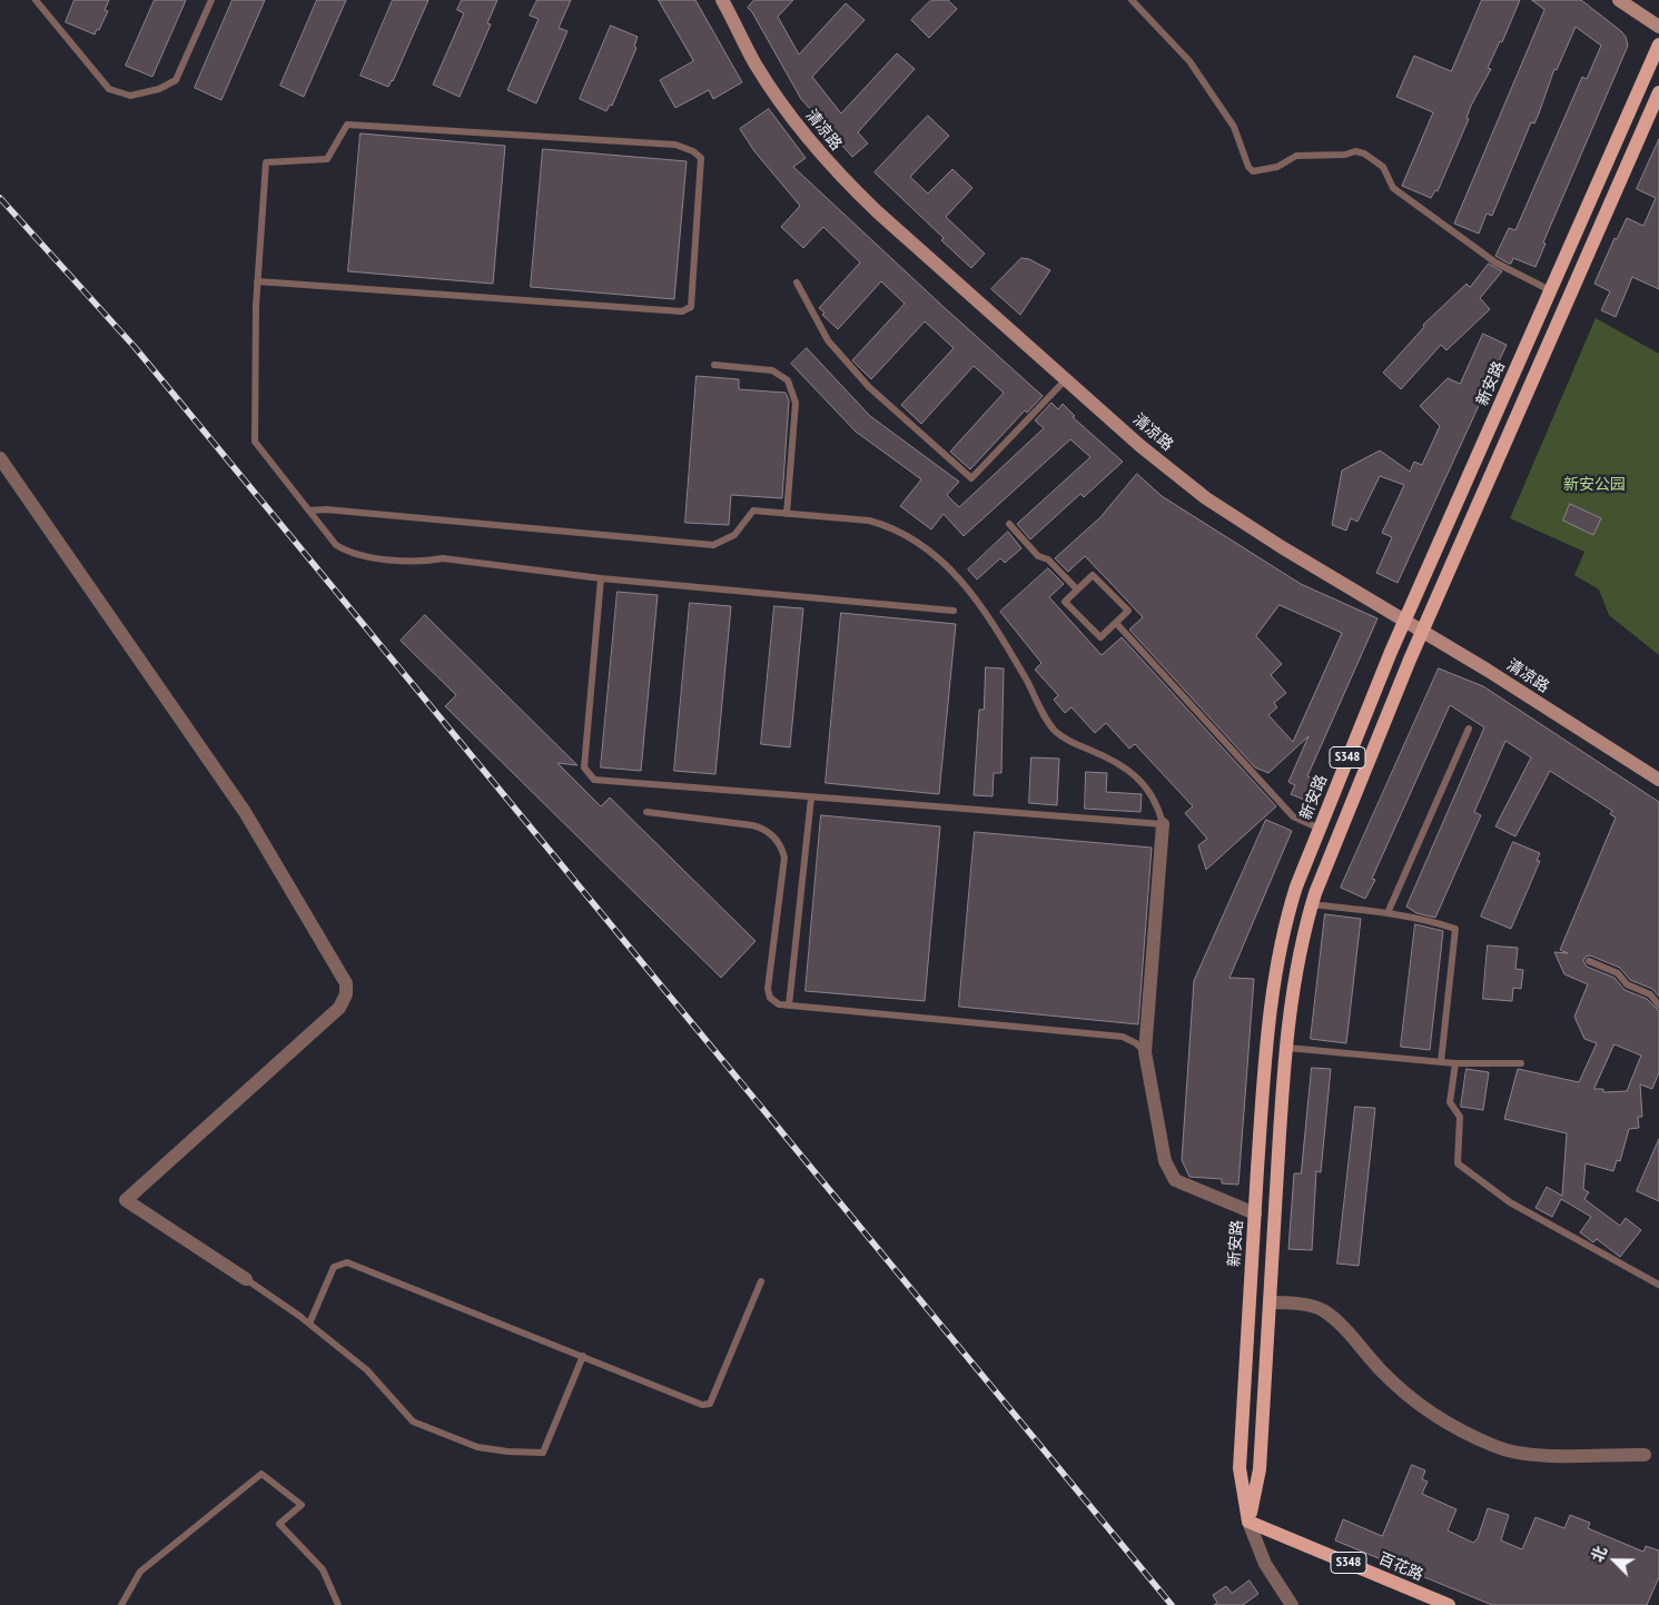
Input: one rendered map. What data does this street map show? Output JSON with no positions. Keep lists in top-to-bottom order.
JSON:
{
  "streets": {
    "main road": ["新安路", "S348", "百花路"],
    "street": ["清凉路"]
  },
  "crossings": [
    ["清凉路", "新安路"],
    ["清凉路", "S348"],
    ["新安路", "S348"],
    ["新安路", "百花路"],
    ["S348", "百花路"]
  ],
  "parks": ["新安公园"],
  "north": "top left"
}
